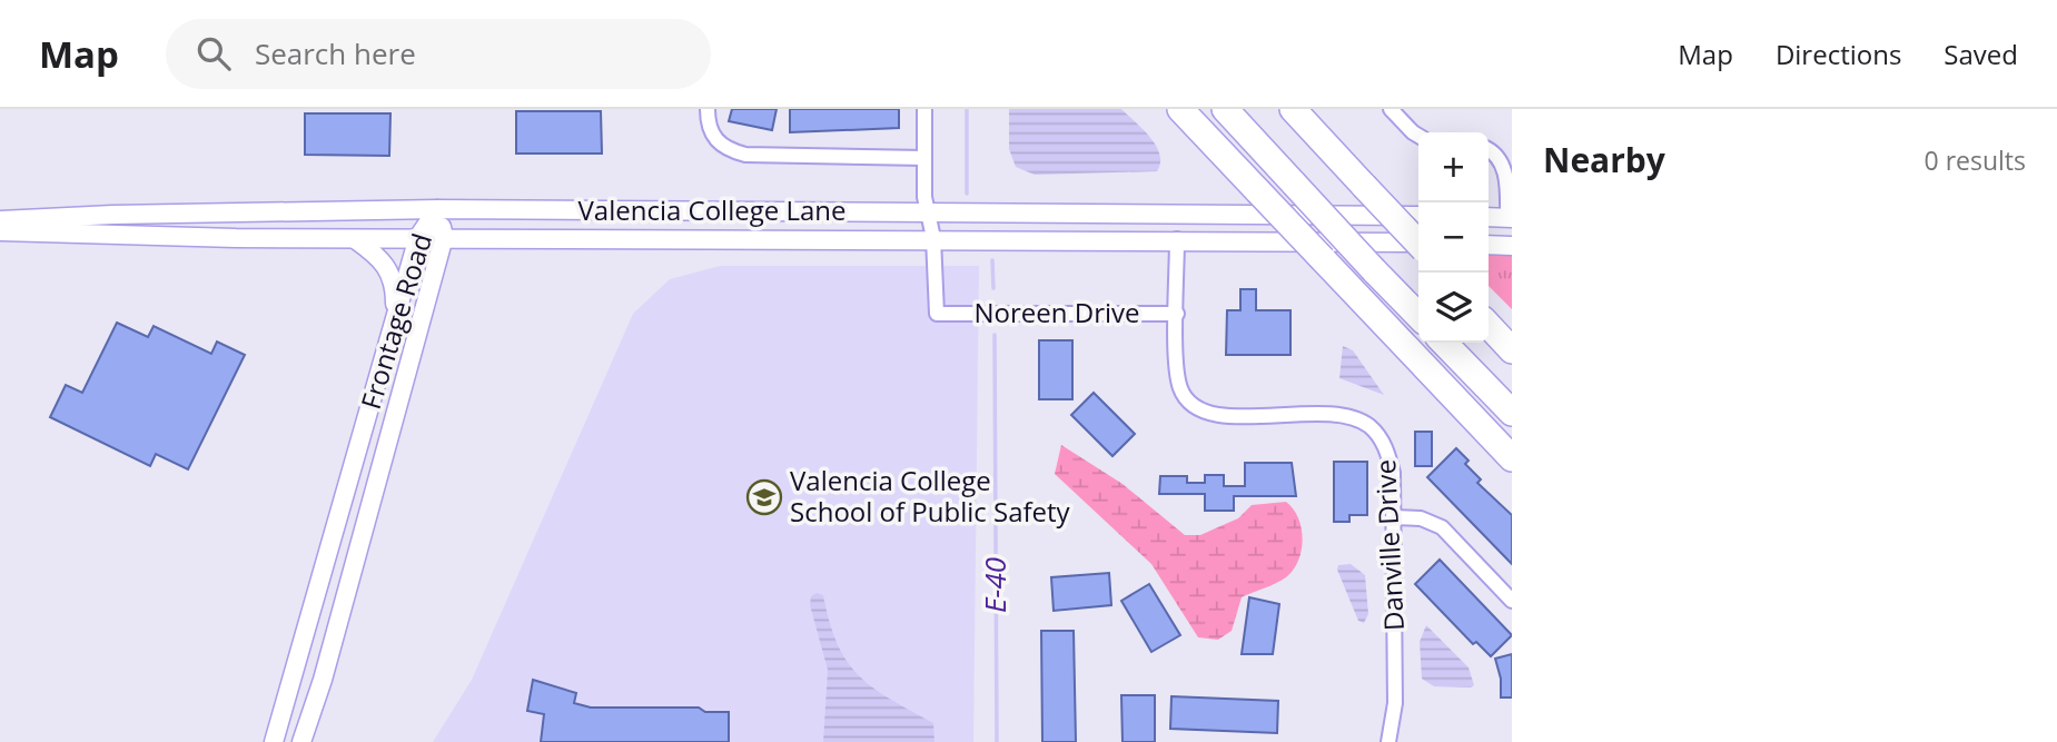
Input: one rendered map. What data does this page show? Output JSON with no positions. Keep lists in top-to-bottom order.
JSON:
{
  "streets": {
    "street": [
      "Valencia College Lane",
      "Noreen Drive",
      "Frontage Road",
      "Danville Drive"
    ]
  },
  "crossings": [
    ["Valencia College Lane", "Noreen Drive"],
    ["Valencia College Lane", "Frontage Road"],
    ["Valencia College Lane", "Danville Drive"],
    ["Noreen Drive", "Danville Drive"]
  ],
  "water": ["E-40"],
  "places": {
    "school or university": ["Valencia College School of Public Safety"]
  },
  "page": {
    "header": "Map",
    "search": "Search here",
    "nav": ["Map", "Directions", "Saved"],
    "heading": ["Nearby", "0 results"],
    "map_buttons": ["+", "−"]
  }
}
